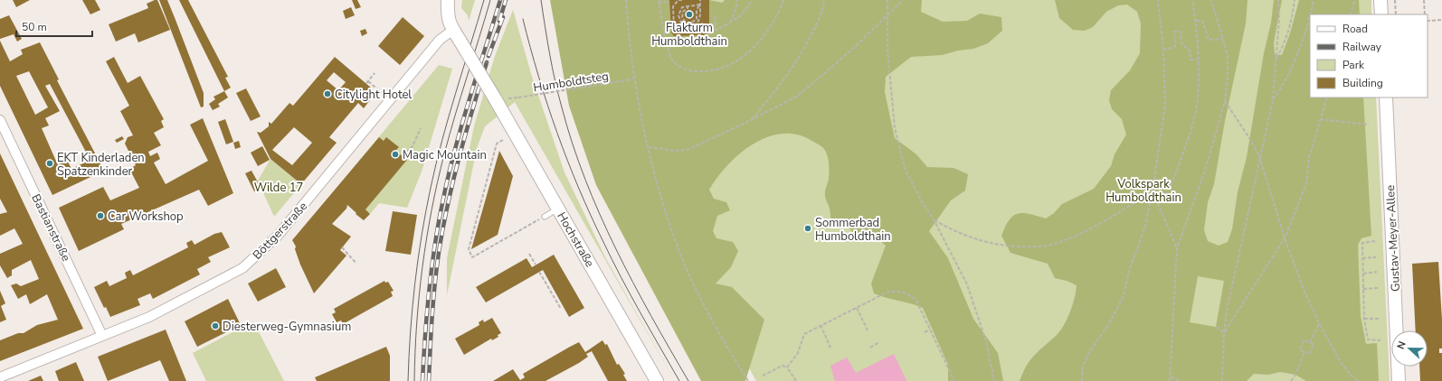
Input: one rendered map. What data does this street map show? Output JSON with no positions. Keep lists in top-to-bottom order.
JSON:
{
  "streets": {
    "street": [
      "Bastianstraße",
      "Böttgerstraße",
      "Gustav-Meyer-Allee",
      "Hochstraße"
    ],
    "path": ["Humboldtsteg"]
  },
  "crossings": [
    ["Humboldtsteg", "Hochstraße"],
    ["Bastianstraße", "Böttgerstraße"],
    ["Böttgerstraße", "Hochstraße"]
  ],
  "parks": ["Volkspark Humboldthain", "Wilde 17"],
  "places": [
    "Flakturm Humboldthain",
    "Citylight Hotel",
    "Magic Mountain",
    "EKT Kinderladen Spatzenkinder",
    "Car Workshop",
    "Sommerbad Humboldthain",
    "Diesterweg-Gymnasium"
  ],
  "legend": [
    "Road",
    "Railway",
    "Park",
    "Building"
  ],
  "scale_bar": "50 m",
  "north": "left"
}
